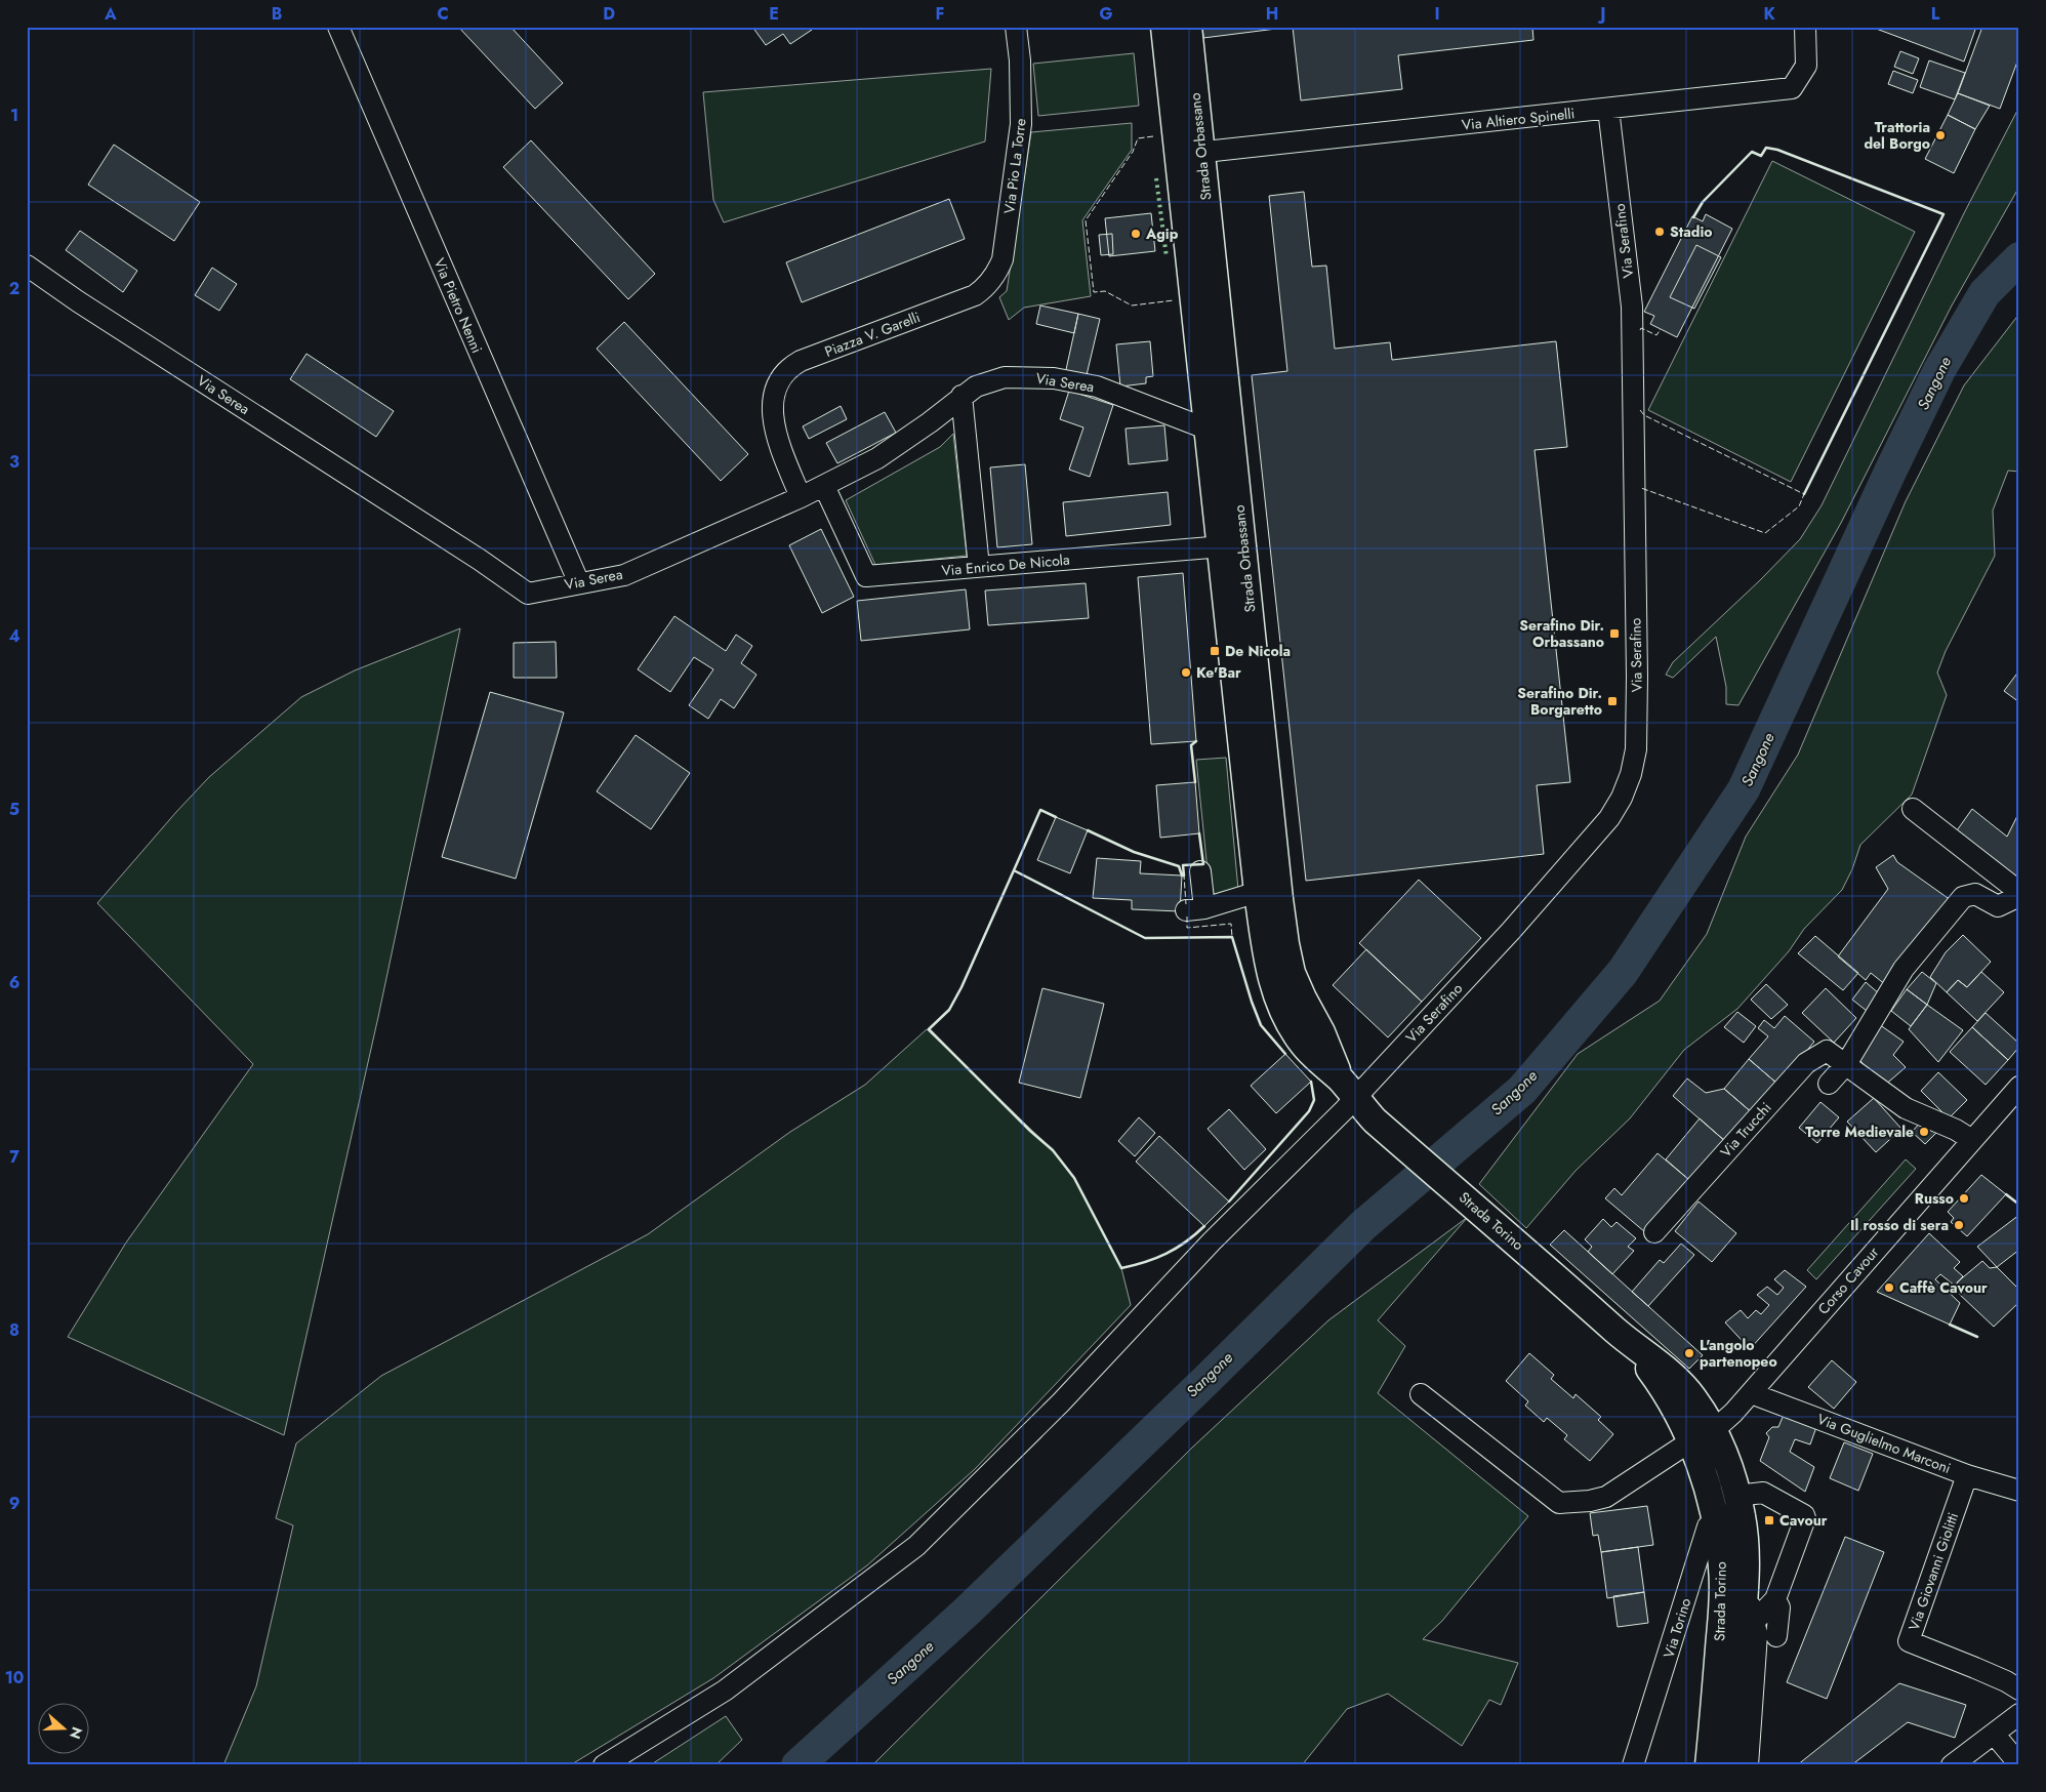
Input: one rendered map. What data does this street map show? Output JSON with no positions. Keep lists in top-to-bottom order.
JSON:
{
  "streets": {
    "main road": ["Strada Orbassano", "Strada Torino"],
    "street": [
      "Via Altiero Spinelli",
      "Via Pio La Torre",
      "Via Serafino",
      "Via Pietro Nenni",
      "Piazza V. Garelli",
      "Via Serea",
      "Via Enrico De Nicola",
      "Via Trucchi",
      "Corso Cavour",
      "Via Guglielmo Marconi",
      "Via Giovanni Giolitti",
      "Via Torino"
    ]
  },
  "crossings": [
    ["Via Altiero Spinelli", "Strada Orbassano"],
    ["Via Altiero Spinelli", "Via Serafino"],
    ["Strada Orbassano", "Via Serafino"],
    ["Strada Orbassano", "Via Serea"],
    ["Strada Orbassano", "Via Enrico De Nicola"],
    ["Strada Orbassano", "Strada Torino"],
    ["Via Pio La Torre", "Piazza V. Garelli"],
    ["Via Serafino", "Strada Torino"],
    ["Via Pietro Nenni", "Via Serea"],
    ["Piazza V. Garelli", "Via Serea"],
    ["Via Serea", "Via Enrico De Nicola"],
    ["Via Trucchi", "Corso Cavour"],
    ["Strada Torino", "Corso Cavour"],
    ["Strada Torino", "Via Torino"],
    ["Corso Cavour", "Via Guglielmo Marconi"],
    ["Via Guglielmo Marconi", "Via Giovanni Giolitti"]
  ],
  "water": ["Sangone"],
  "places": {
    "other": [
      "Trattoria del Borgo",
      "Stadio",
      "Agip",
      "Ke'Bar",
      "Torre Medievale",
      "Russo",
      "Il rosso di sera",
      "Caffè Cavour",
      "L'angolo partenopeo"
    ],
    "transit": [
      "Serafino Dir. Orbassano",
      "De Nicola",
      "Serafino Dir. Borgaretto",
      "Cavour"
    ]
  },
  "north": "right",
  "grid": {
    "columns": [
      "A",
      "B",
      "C",
      "D",
      "E",
      "F",
      "G",
      "H",
      "I",
      "J",
      "K",
      "L"
    ],
    "rows": [
      "1",
      "2",
      "3",
      "4",
      "5",
      "6",
      "7",
      "8",
      "9",
      "10"
    ]
  }
}
